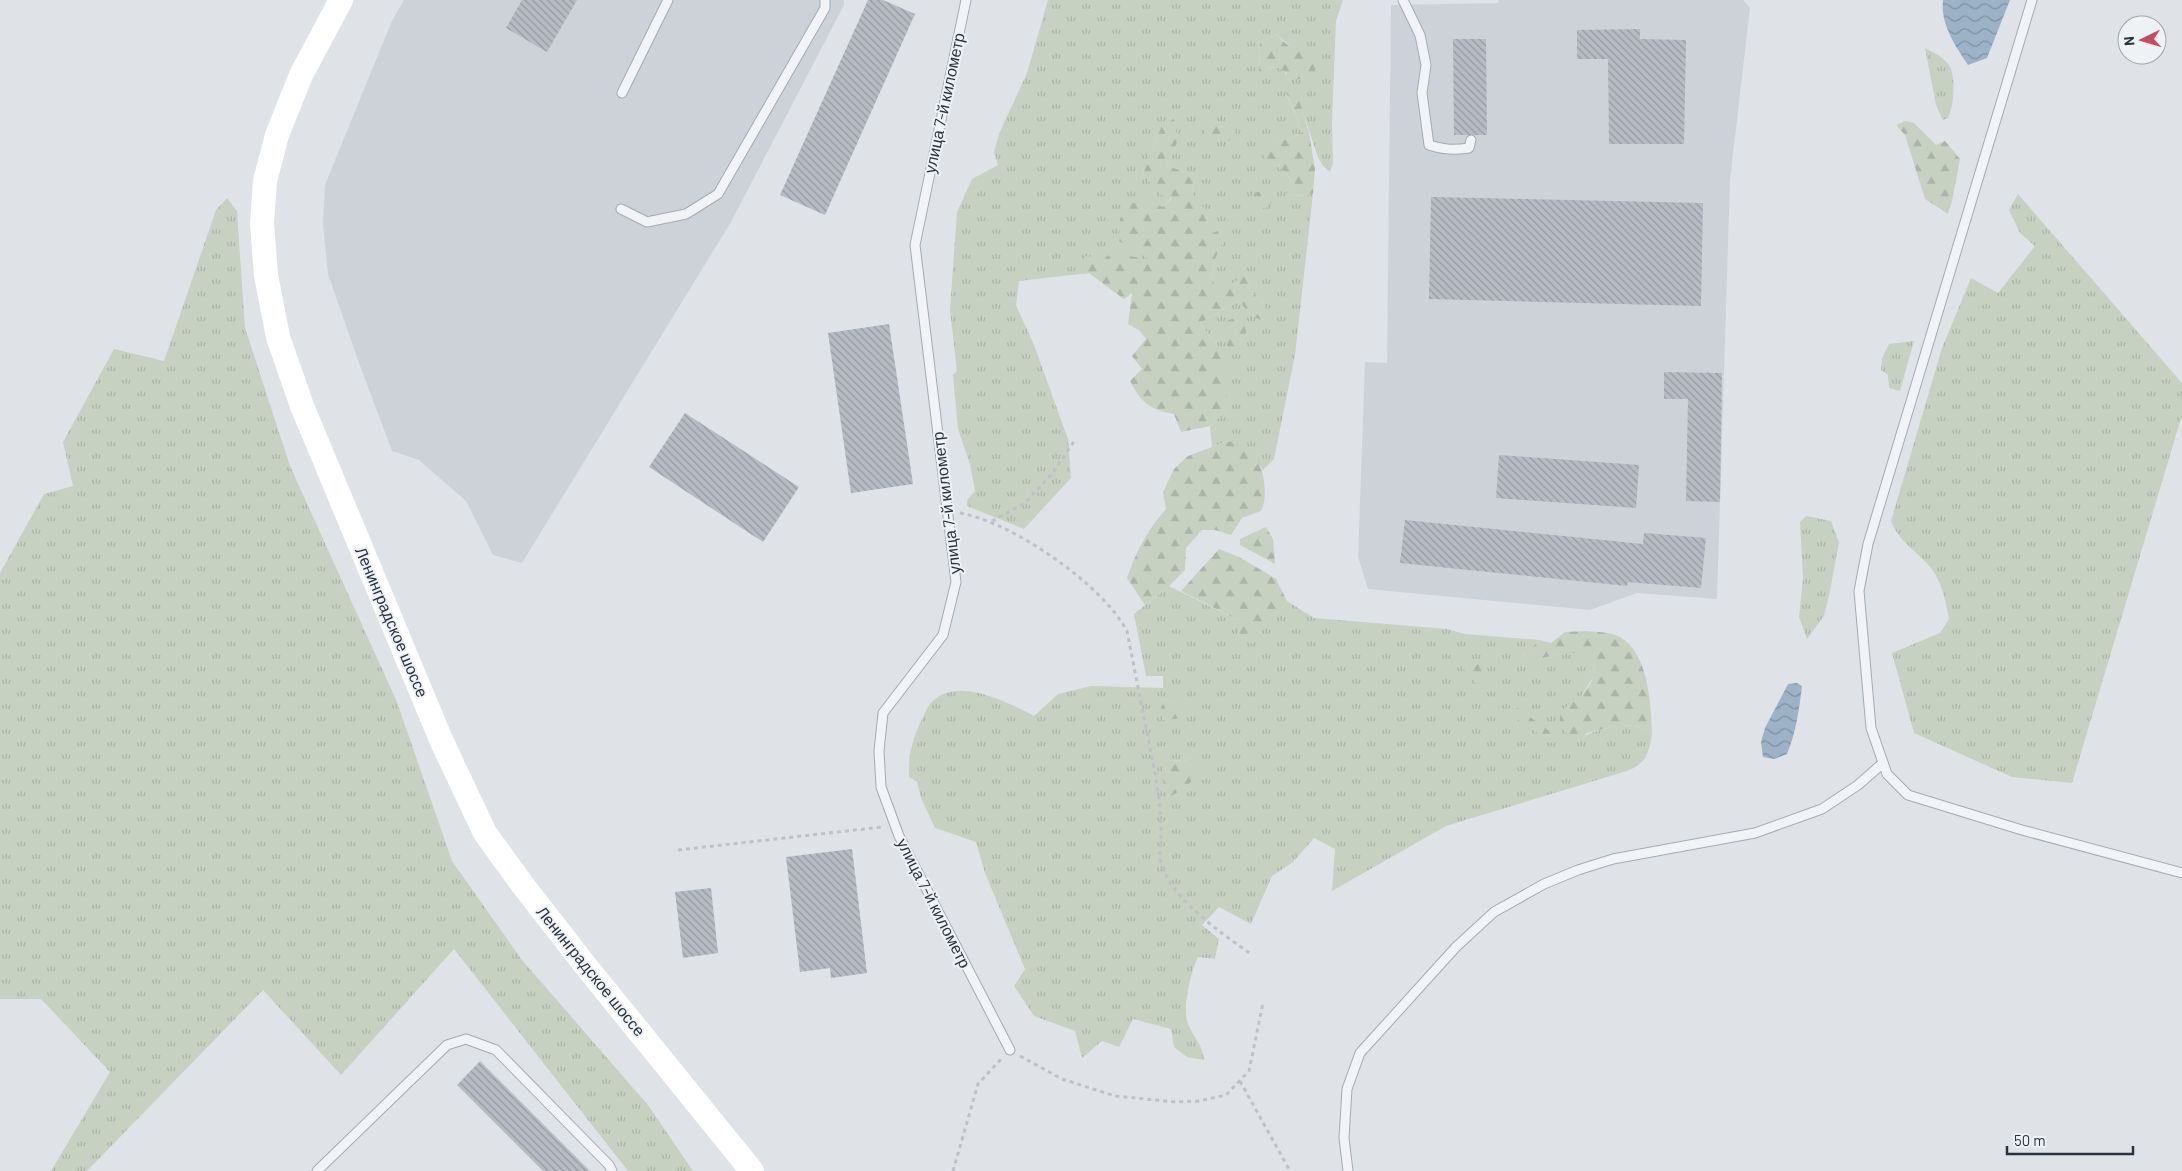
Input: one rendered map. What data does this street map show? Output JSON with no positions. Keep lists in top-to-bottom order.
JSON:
{
  "streets": {
    "main road": ["Ленинградское шоссе"],
    "lane": ["улица 7-й километр"]
  },
  "scale_bar": "50 m",
  "north": "left"
}
